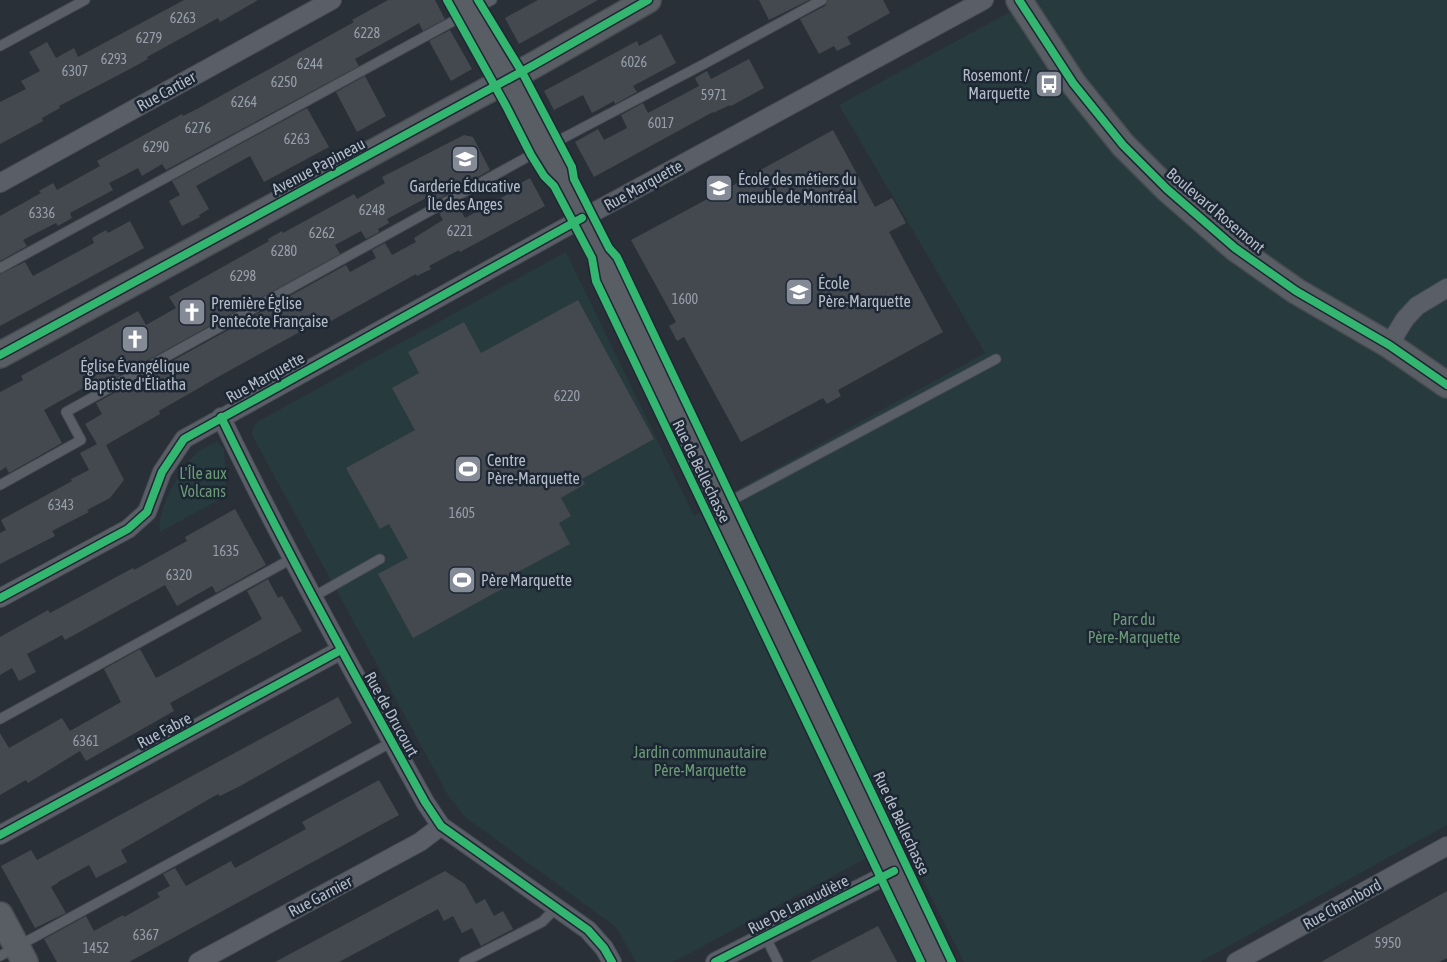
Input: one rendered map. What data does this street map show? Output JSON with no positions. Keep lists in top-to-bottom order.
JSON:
{
  "streets": {
    "main road": ["Avenue Papineau", "Boulevard Rosemont", "Rue de Bellechasse"],
    "street": [
      "Rue Cartier",
      "Rue Marquette",
      "Rue de Drucourt",
      "Rue Fabre",
      "Rue Garnier",
      "Rue De Lanaudière",
      "Rue Chambord"
    ]
  },
  "crossings": [
    ["Avenue Papineau", "Rue de Bellechasse"],
    ["Rue Marquette", "Rue de Bellechasse"],
    ["Rue Marquette", "Rue de Drucourt"],
    ["Rue de Bellechasse", "Rue De Lanaudière"],
    ["Rue de Drucourt", "Rue Fabre"],
    ["Rue de Drucourt", "Rue Garnier"]
  ],
  "parks": ["L'Île aux Volcans", "Parc du Père-Marquette", "Jardin communautaire Père-Marquette"],
  "places": {
    "bus stop": ["Rosemont / Marquette"],
    "school or university": ["Garderie Éducative Île des Anges", "École des métiers du meuble de Montréal", "École Père-Marquette"],
    "church": ["Première Église Penteĉote Française", "Église Évangélique Baptiste d'Éliatha"],
    "sports": ["Centre Père-Marquette", "Père Marquette"]
  },
  "house_numbers": [
    "6263",
    "6228",
    "6279",
    "6293",
    "6026",
    "6244",
    "6307",
    "6250",
    "5971",
    "6264",
    "6017",
    "6276",
    "6263",
    "6290",
    "6248",
    "6336",
    "6221",
    "6262",
    "6280",
    "6298",
    "1600",
    "6220",
    "6343",
    "1605",
    "1635",
    "6320",
    "6361",
    "6367",
    "5950",
    "1452"
  ]
}
